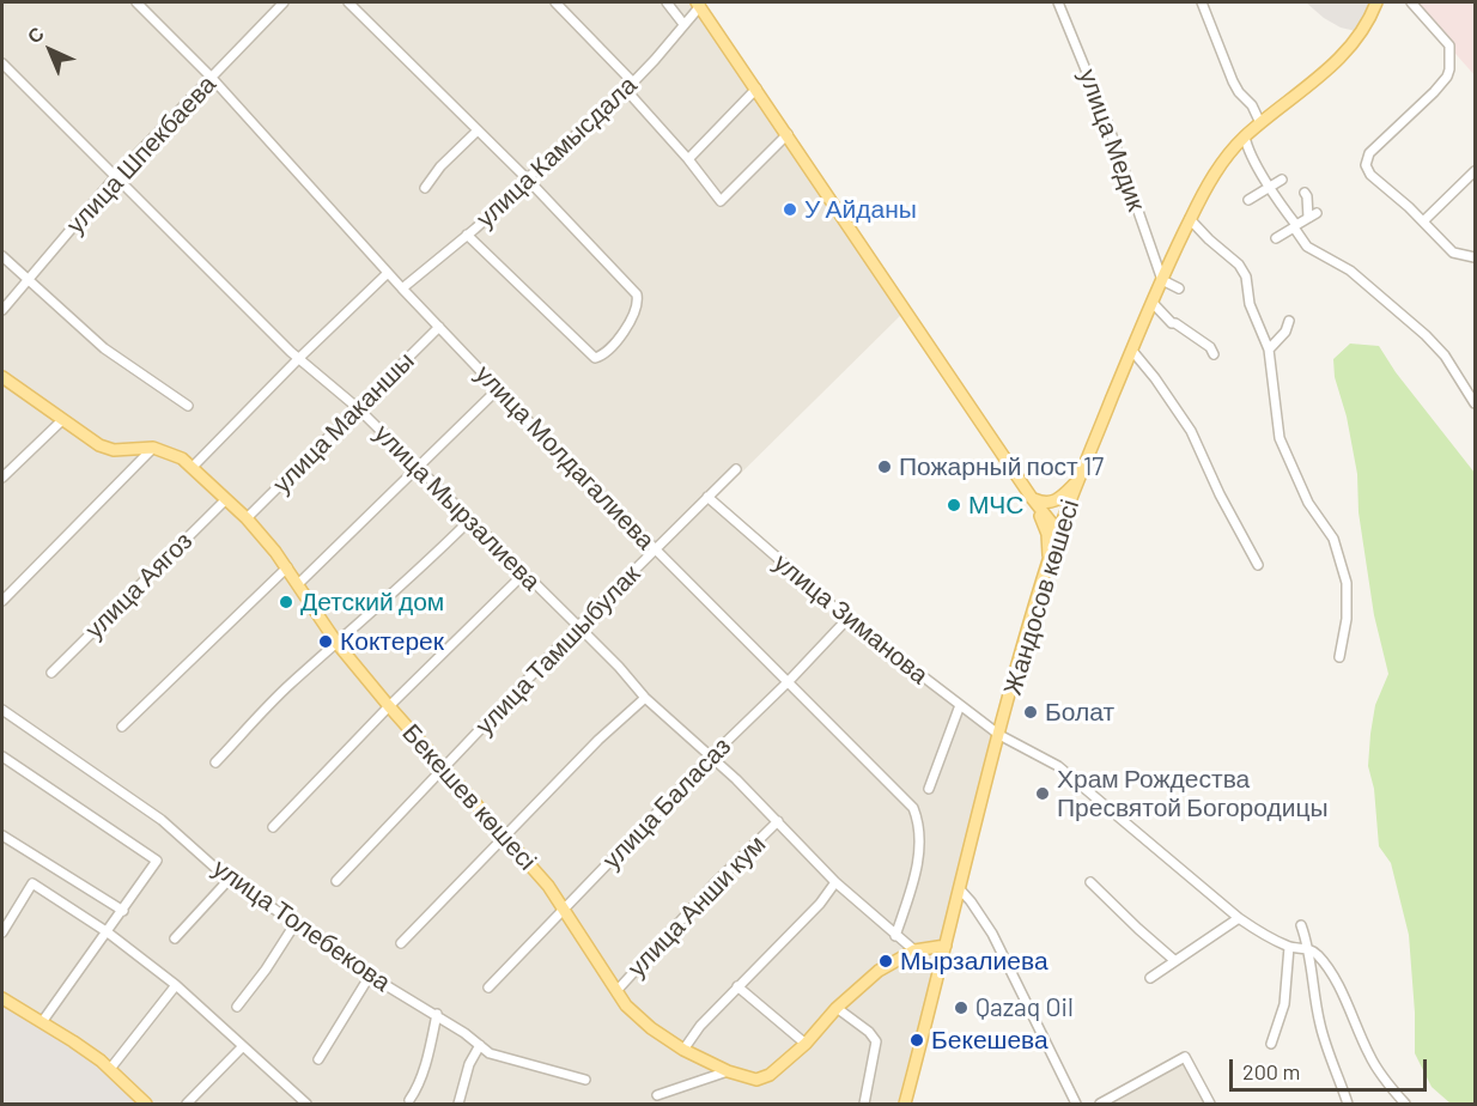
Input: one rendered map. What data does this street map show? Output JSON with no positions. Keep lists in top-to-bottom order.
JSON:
{
  "streets": {
    "main road": ["Жандосов көшесі", "Бекешев көшесі"],
    "street": [
      "улица Медик",
      "улица Камысдала",
      "улица Шпекбаева",
      "улица Маканшы",
      "улица Молдагалиева",
      "улица Мырзалиева",
      "улица Аягоз",
      "улица Зиманова",
      "улица Тамшыбулак",
      "улица Баласаз",
      "улица Анши кум",
      "улица Толебекова"
    ]
  },
  "crossings": [
    ["улица Медик", "Жандосов көшесі"],
    ["улица Камысдала", "улица Молдагалиева"],
    ["улица Шпекбаева", "улица Молдагалиева"],
    ["улица Шпекбаева", "улица Мырзалиева"],
    ["улица Маканшы", "улица Молдагалиева"],
    ["улица Маканшы", "улица Мырзалиева"],
    ["улица Маканшы", "Бекешев көшесі"],
    ["улица Молдагалиева", "улица Мырзалиева"],
    ["улица Молдагалиева", "улица Тамшыбулак"],
    ["улица Молдагалиева", "улица Баласаз"],
    ["улица Мырзалиева", "улица Тамшыбулак"],
    ["улица Мырзалиева", "Бекешев көшесі"],
    ["улица Мырзалиева", "улица Баласаз"],
    ["улица Мырзалиева", "улица Анши кум"],
    ["улица Аягоз", "Бекешев көшесі"],
    ["Жандосов көшесі", "улица Зиманова"],
    ["Жандосов көшесі", "Бекешев көшесі"],
    ["улица Зиманова", "улица Тамшыбулак"],
    ["улица Зиманова", "улица Баласаз"],
    ["улица Тамшыбулак", "Бекешев көшесі"],
    ["Бекешев көшесі", "улица Баласаз"],
    ["Бекешев көшесі", "улица Анши кум"]
  ],
  "places": [
    "У Айданы",
    "Пожарный пост 17",
    "МЧС",
    "Детский дом",
    "Коктерек",
    "Болат",
    "Храм Рождества Пресвятой Богородицы",
    "Мырзалиева",
    "Qazaq Oil",
    "Бекешева"
  ],
  "scale_bar": "200 m",
  "north": "top left"
}
